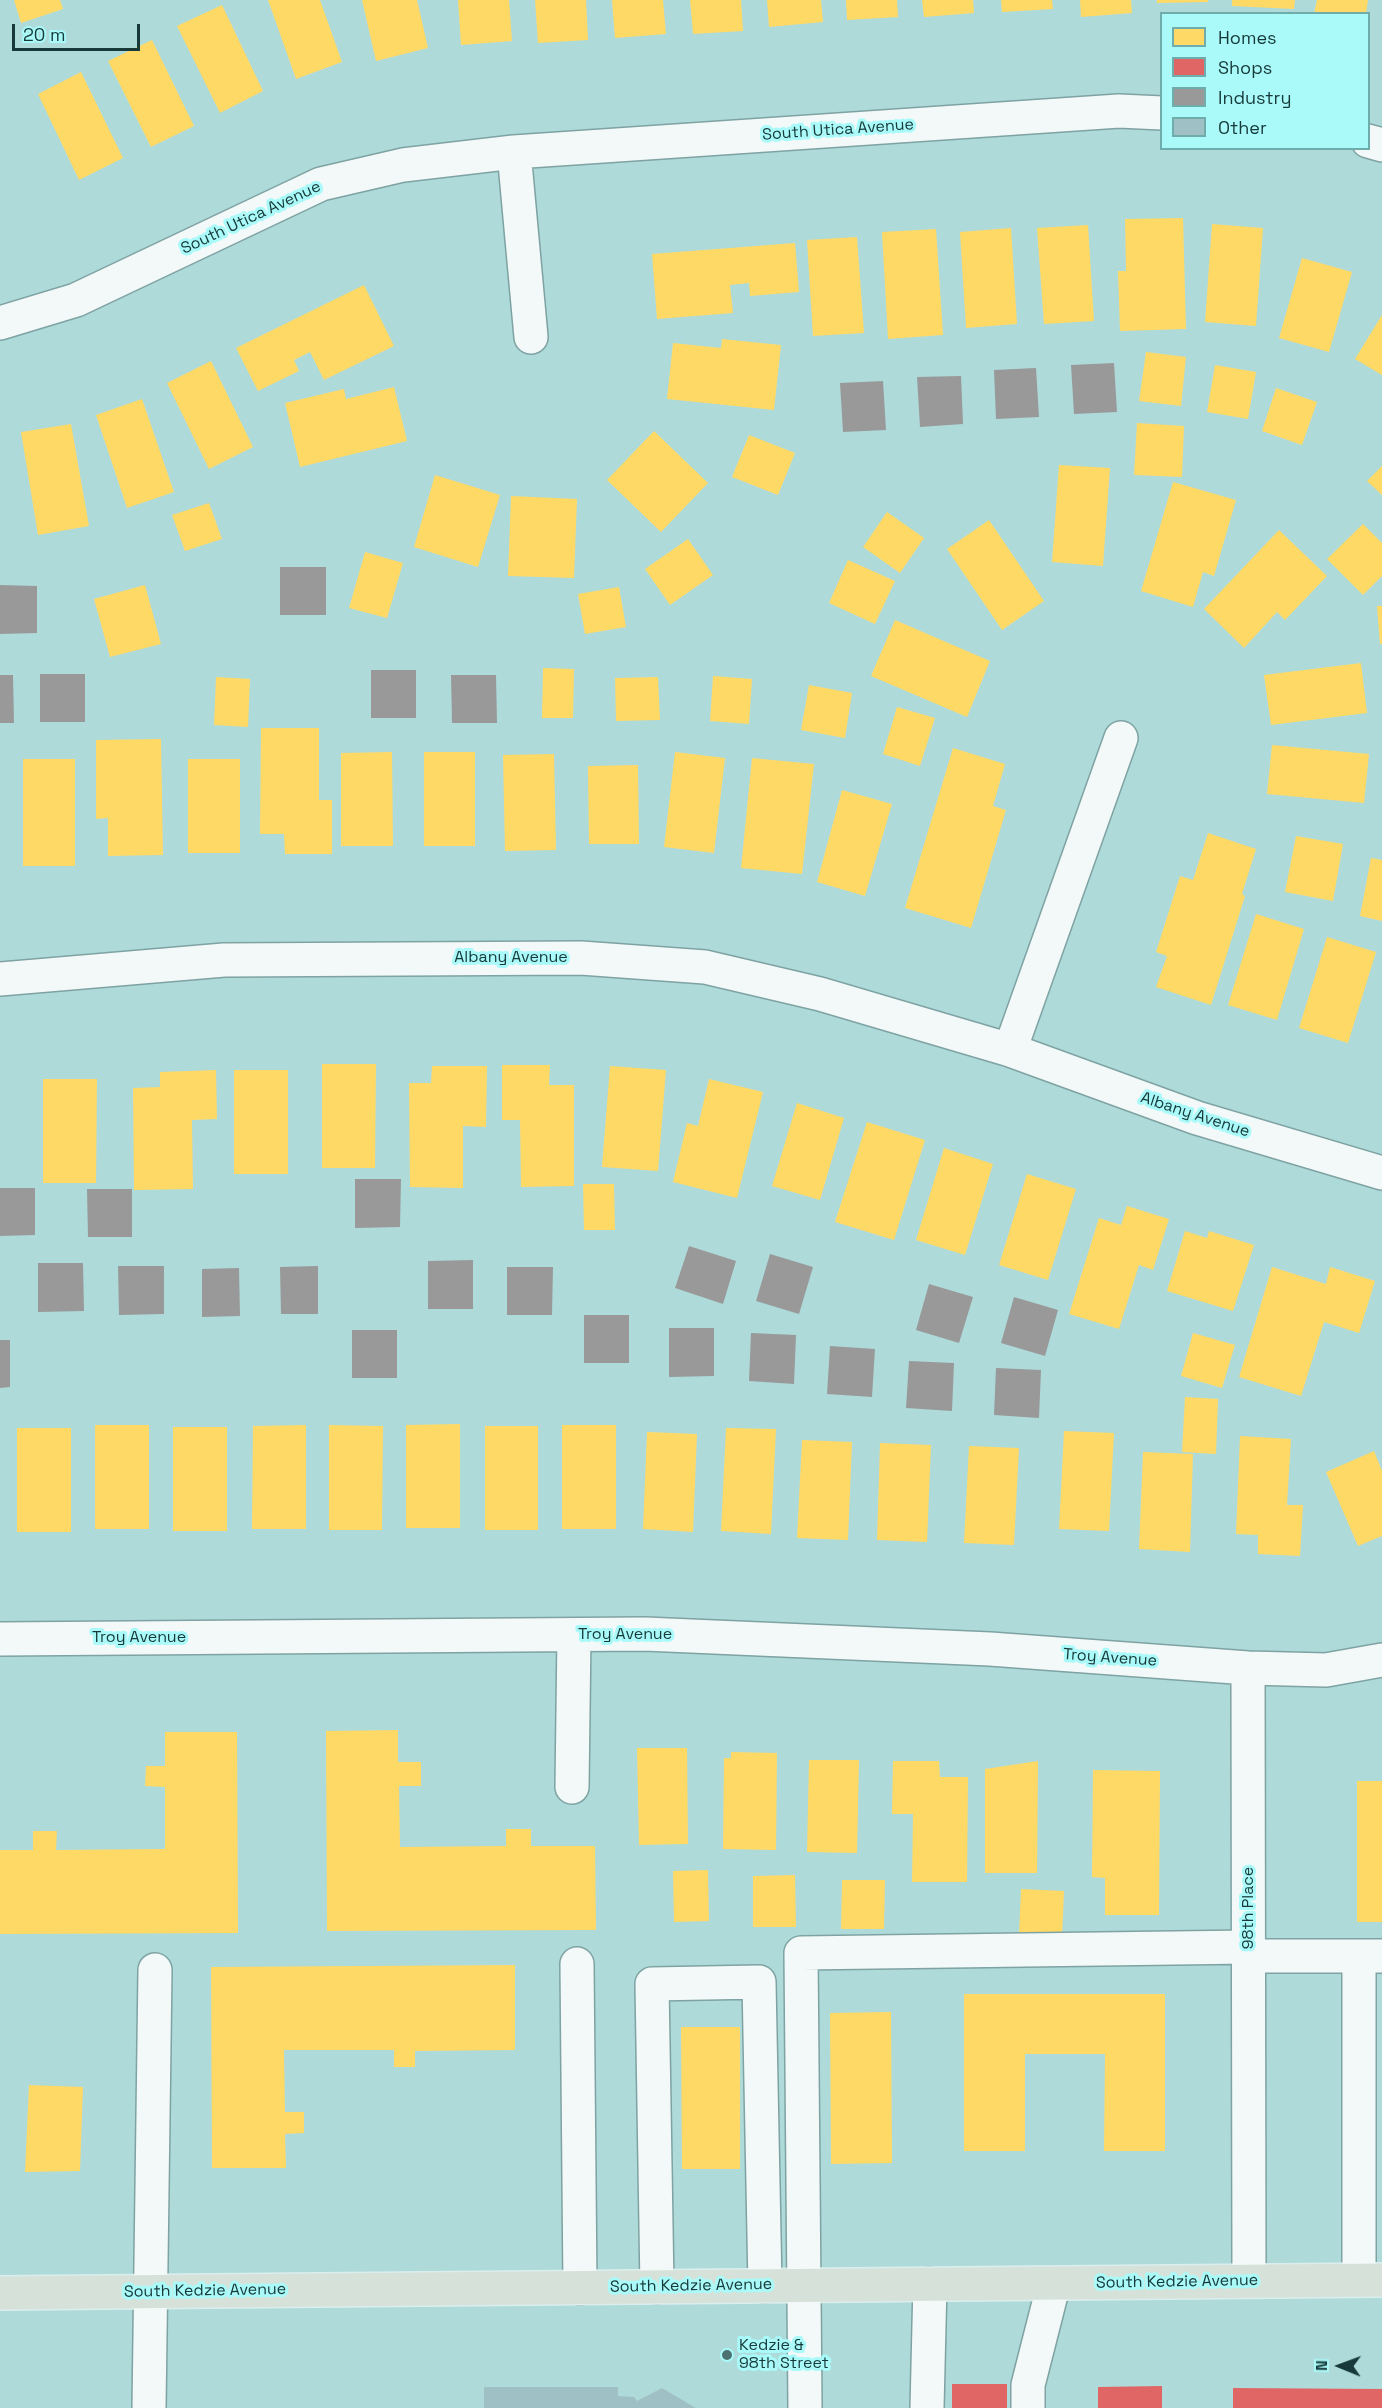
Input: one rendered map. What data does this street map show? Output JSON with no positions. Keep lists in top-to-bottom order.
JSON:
{
  "streets": {
    "main road": ["South Kedzie Avenue"],
    "street": [
      "South Utica Avenue",
      "Albany Avenue",
      "Troy Avenue",
      "98th Place"
    ]
  },
  "crossings": [
    ["Troy Avenue", "98th Place"],
    ["98th Place", "South Kedzie Avenue"]
  ],
  "places": ["Kedzie & 98th Street"],
  "legend": [
    "Homes",
    "Shops",
    "Industry",
    "Other"
  ],
  "scale_bar": "20 m",
  "north": "left"
}
